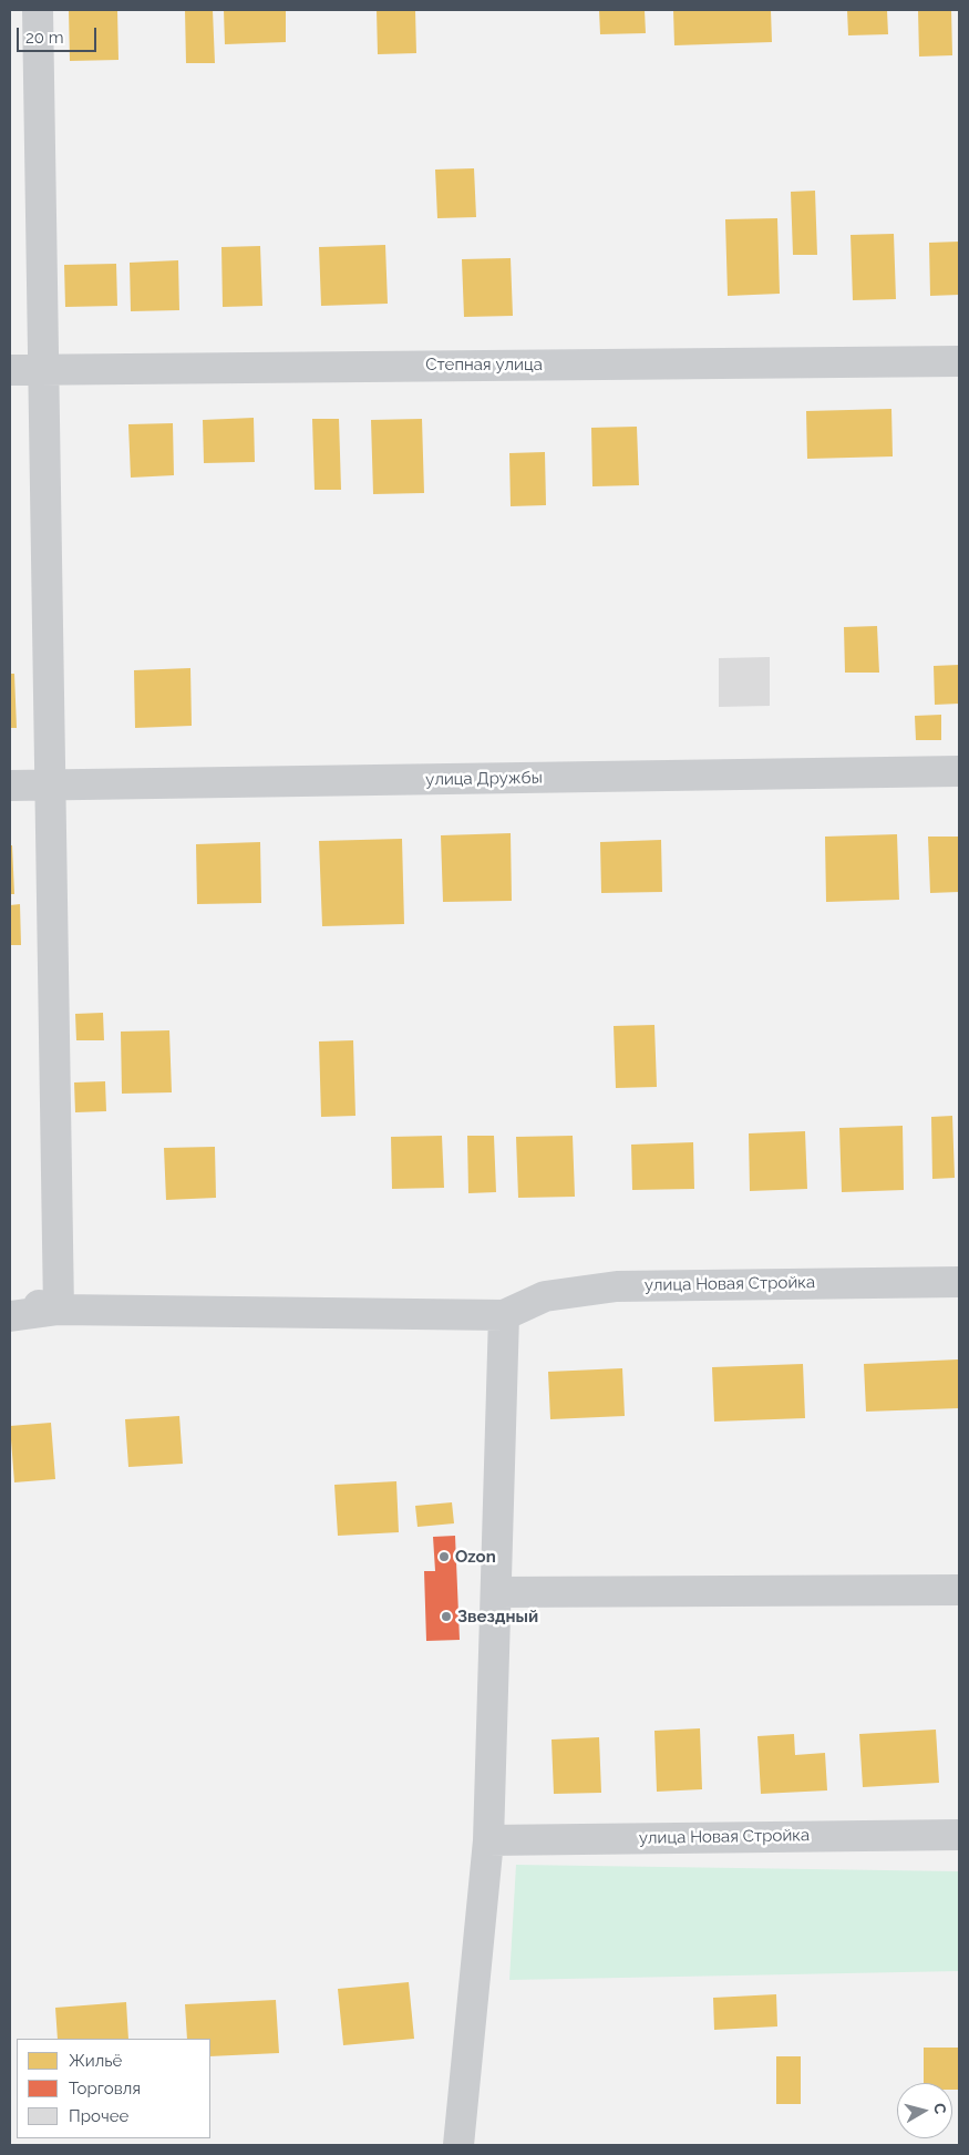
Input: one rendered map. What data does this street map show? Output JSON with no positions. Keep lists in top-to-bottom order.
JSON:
{
  "streets": {
    "street": ["Степная улица", "улица Дружбы", "улица Новая Стройка"]
  },
  "places": ["Ozon", "Звездный"],
  "legend": ["Жильё", "Торговля", "Прочее"],
  "scale_bar": "20 m",
  "north": "right"
}
